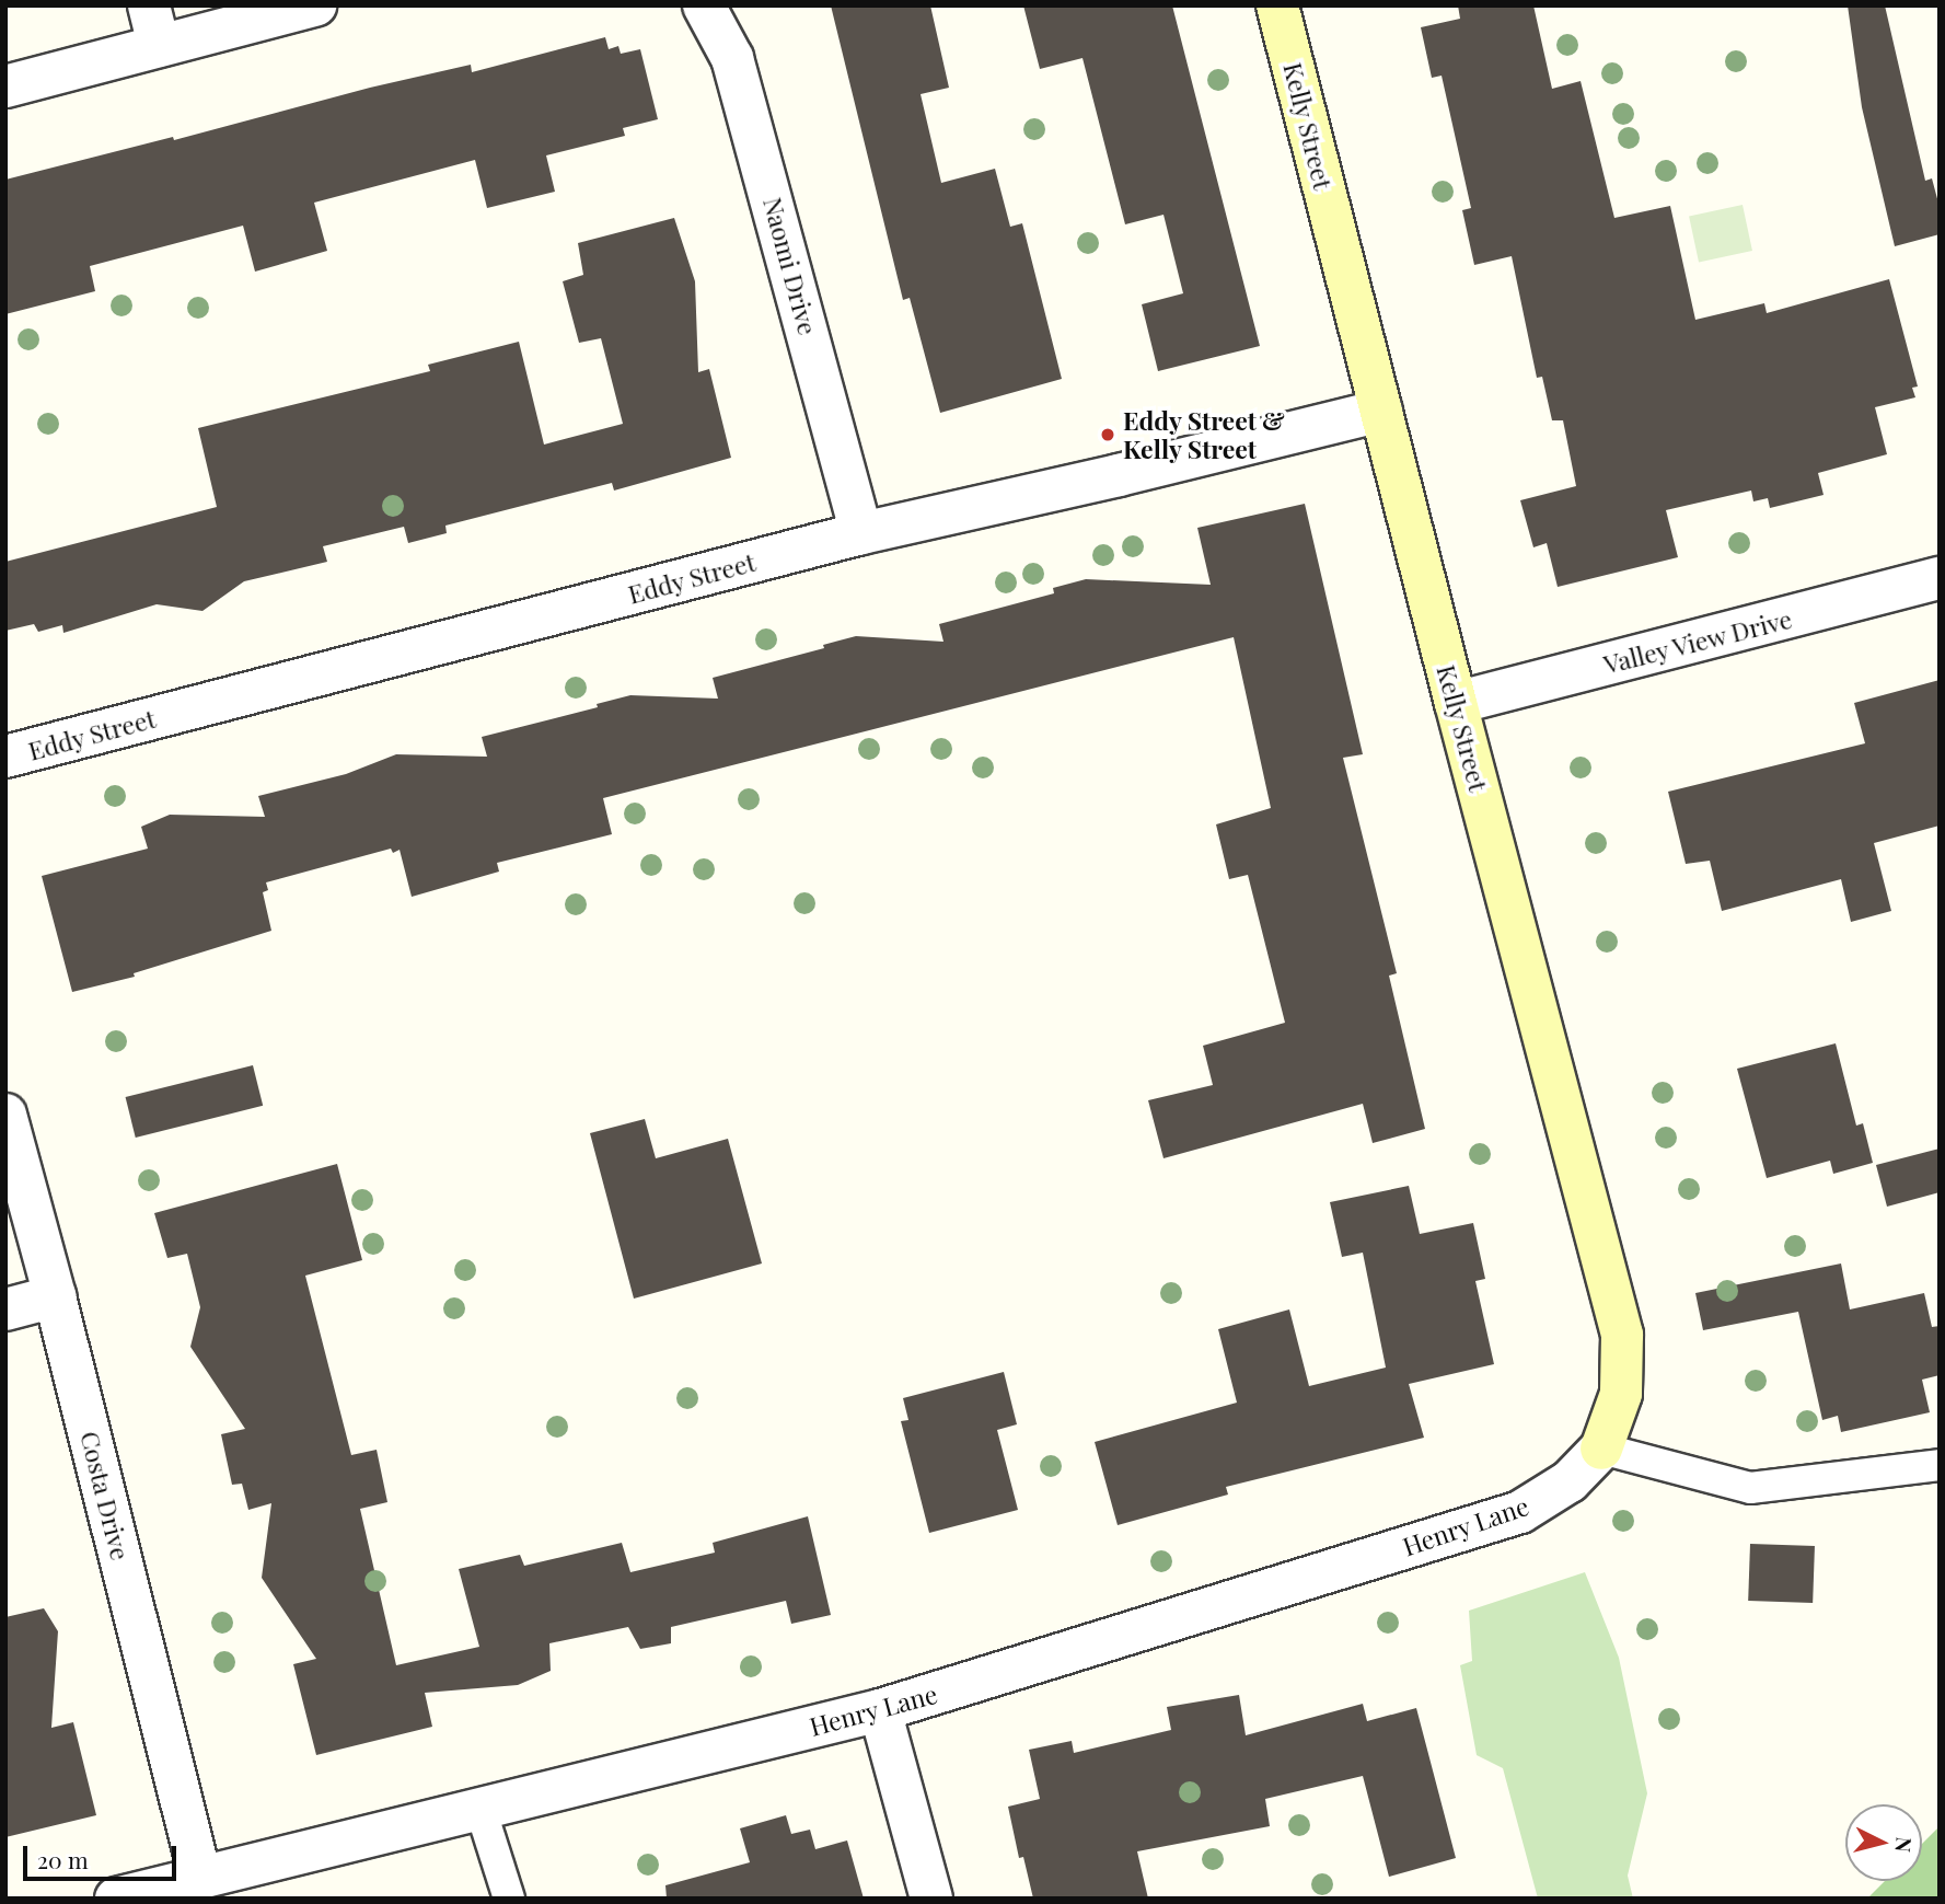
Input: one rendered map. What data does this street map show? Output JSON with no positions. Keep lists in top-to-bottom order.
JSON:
{
  "streets": {
    "street": [
      "Kelly Street",
      "Naomi Drive",
      "Eddy Street",
      "Valley View Drive",
      "Costa Drive",
      "Henry Lane"
    ]
  },
  "crossings": [
    ["Kelly Street", "Eddy Street"],
    ["Kelly Street", "Valley View Drive"],
    ["Kelly Street", "Henry Lane"],
    ["Naomi Drive", "Eddy Street"],
    ["Costa Drive", "Henry Lane"]
  ],
  "places": ["Eddy Street & Kelly Street"],
  "scale_bar": "20 m",
  "north": "right"
}
